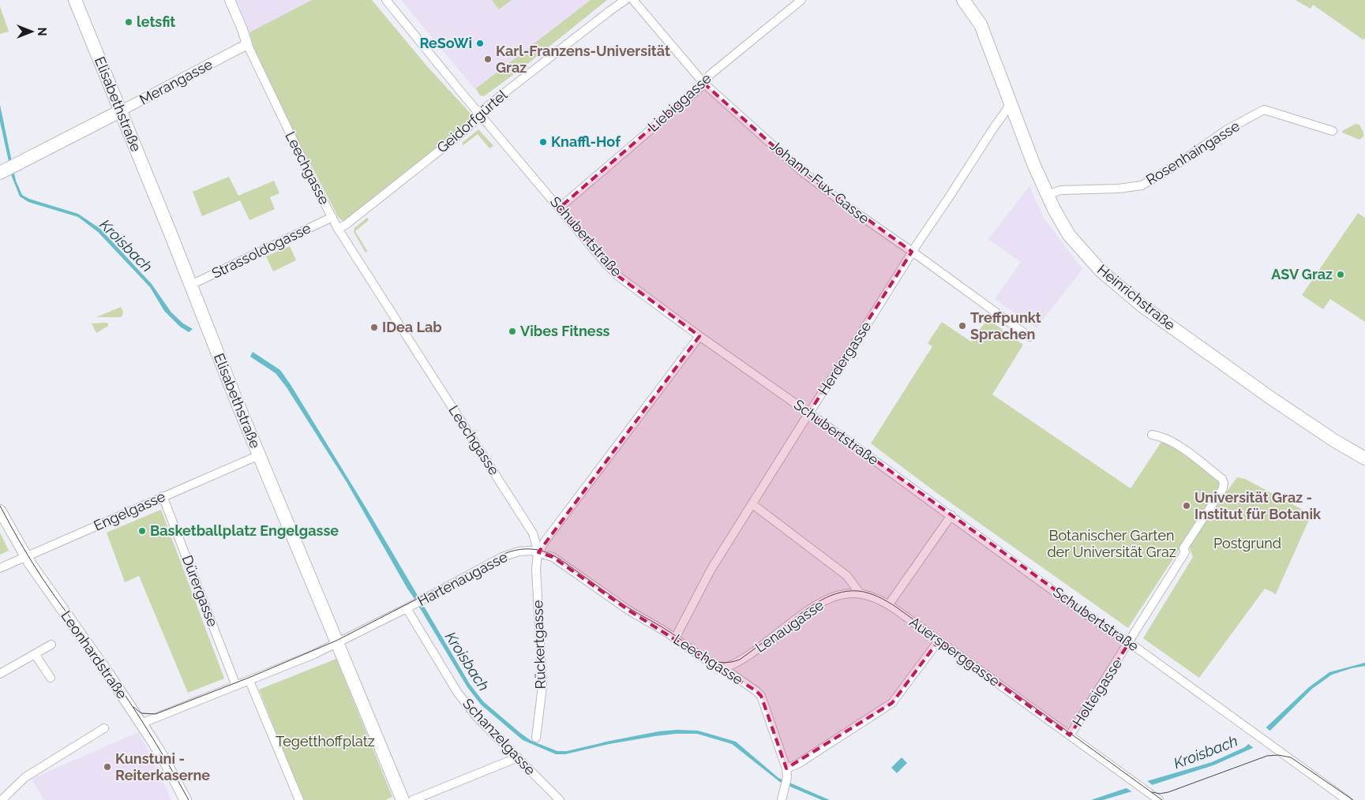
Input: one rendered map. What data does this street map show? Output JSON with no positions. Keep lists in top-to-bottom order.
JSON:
{
  "streets": {
    "main road": [
      "Merangasse",
      "Elisabethstraße",
      "Heinrichstraße",
      "Leonhardstraße"
    ],
    "street": [
      "Liebiggasse",
      "Geidorfgürtel",
      "Rosenhaingasse",
      "Leechgasse",
      "Johann-Fux-Gasse",
      "Schubertstraße",
      "Strassoldogasse",
      "Herdergasse",
      "Engelgasse",
      "Hartenaugasse",
      "Dürergasse",
      "Lenaugasse",
      "Rückertgasse",
      "Auersperggasse",
      "Holteigasse",
      "Schanzelgasse"
    ]
  },
  "crossings": [
    ["Merangasse", "Elisabethstraße"],
    ["Merangasse", "Leechgasse"],
    ["Liebiggasse", "Johann-Fux-Gasse"],
    ["Liebiggasse", "Schubertstraße"],
    ["Elisabethstraße", "Strassoldogasse"],
    ["Elisabethstraße", "Engelgasse"],
    ["Elisabethstraße", "Hartenaugasse"],
    ["Geidorfgürtel", "Leechgasse"],
    ["Geidorfgürtel", "Schubertstraße"],
    ["Rosenhaingasse", "Heinrichstraße"],
    ["Leechgasse", "Strassoldogasse"],
    ["Leechgasse", "Herdergasse"],
    ["Leechgasse", "Hartenaugasse"],
    ["Leechgasse", "Lenaugasse"],
    ["Leechgasse", "Rückertgasse"],
    ["Johann-Fux-Gasse", "Herdergasse"],
    ["Schubertstraße", "Herdergasse"],
    ["Schubertstraße", "Holteigasse"],
    ["Heinrichstraße", "Herdergasse"],
    ["Engelgasse", "Dürergasse"],
    ["Engelgasse", "Leonhardstraße"],
    ["Hartenaugasse", "Dürergasse"],
    ["Hartenaugasse", "Rückertgasse"],
    ["Hartenaugasse", "Leonhardstraße"],
    ["Hartenaugasse", "Schanzelgasse"],
    ["Lenaugasse", "Auersperggasse"],
    ["Auersperggasse", "Holteigasse"]
  ],
  "water": ["Kroisbach"],
  "parks": ["Botanischer Garten der Universität Graz", "Postgrund", "Tegetthoffplatz"],
  "places": [
    "letsfit",
    "ReSoWi",
    "Karl-Franzens-Universität Graz",
    "Knaffl-Hof",
    "ASV Graz",
    "Treffpunkt Sprachen",
    "IDea Lab",
    "Vibes Fitness",
    "Universität Graz - Institut für Botanik",
    "Basketballplatz Engelgasse",
    "Kunstuni - Reiterkaserne"
  ],
  "north": "right"
}
